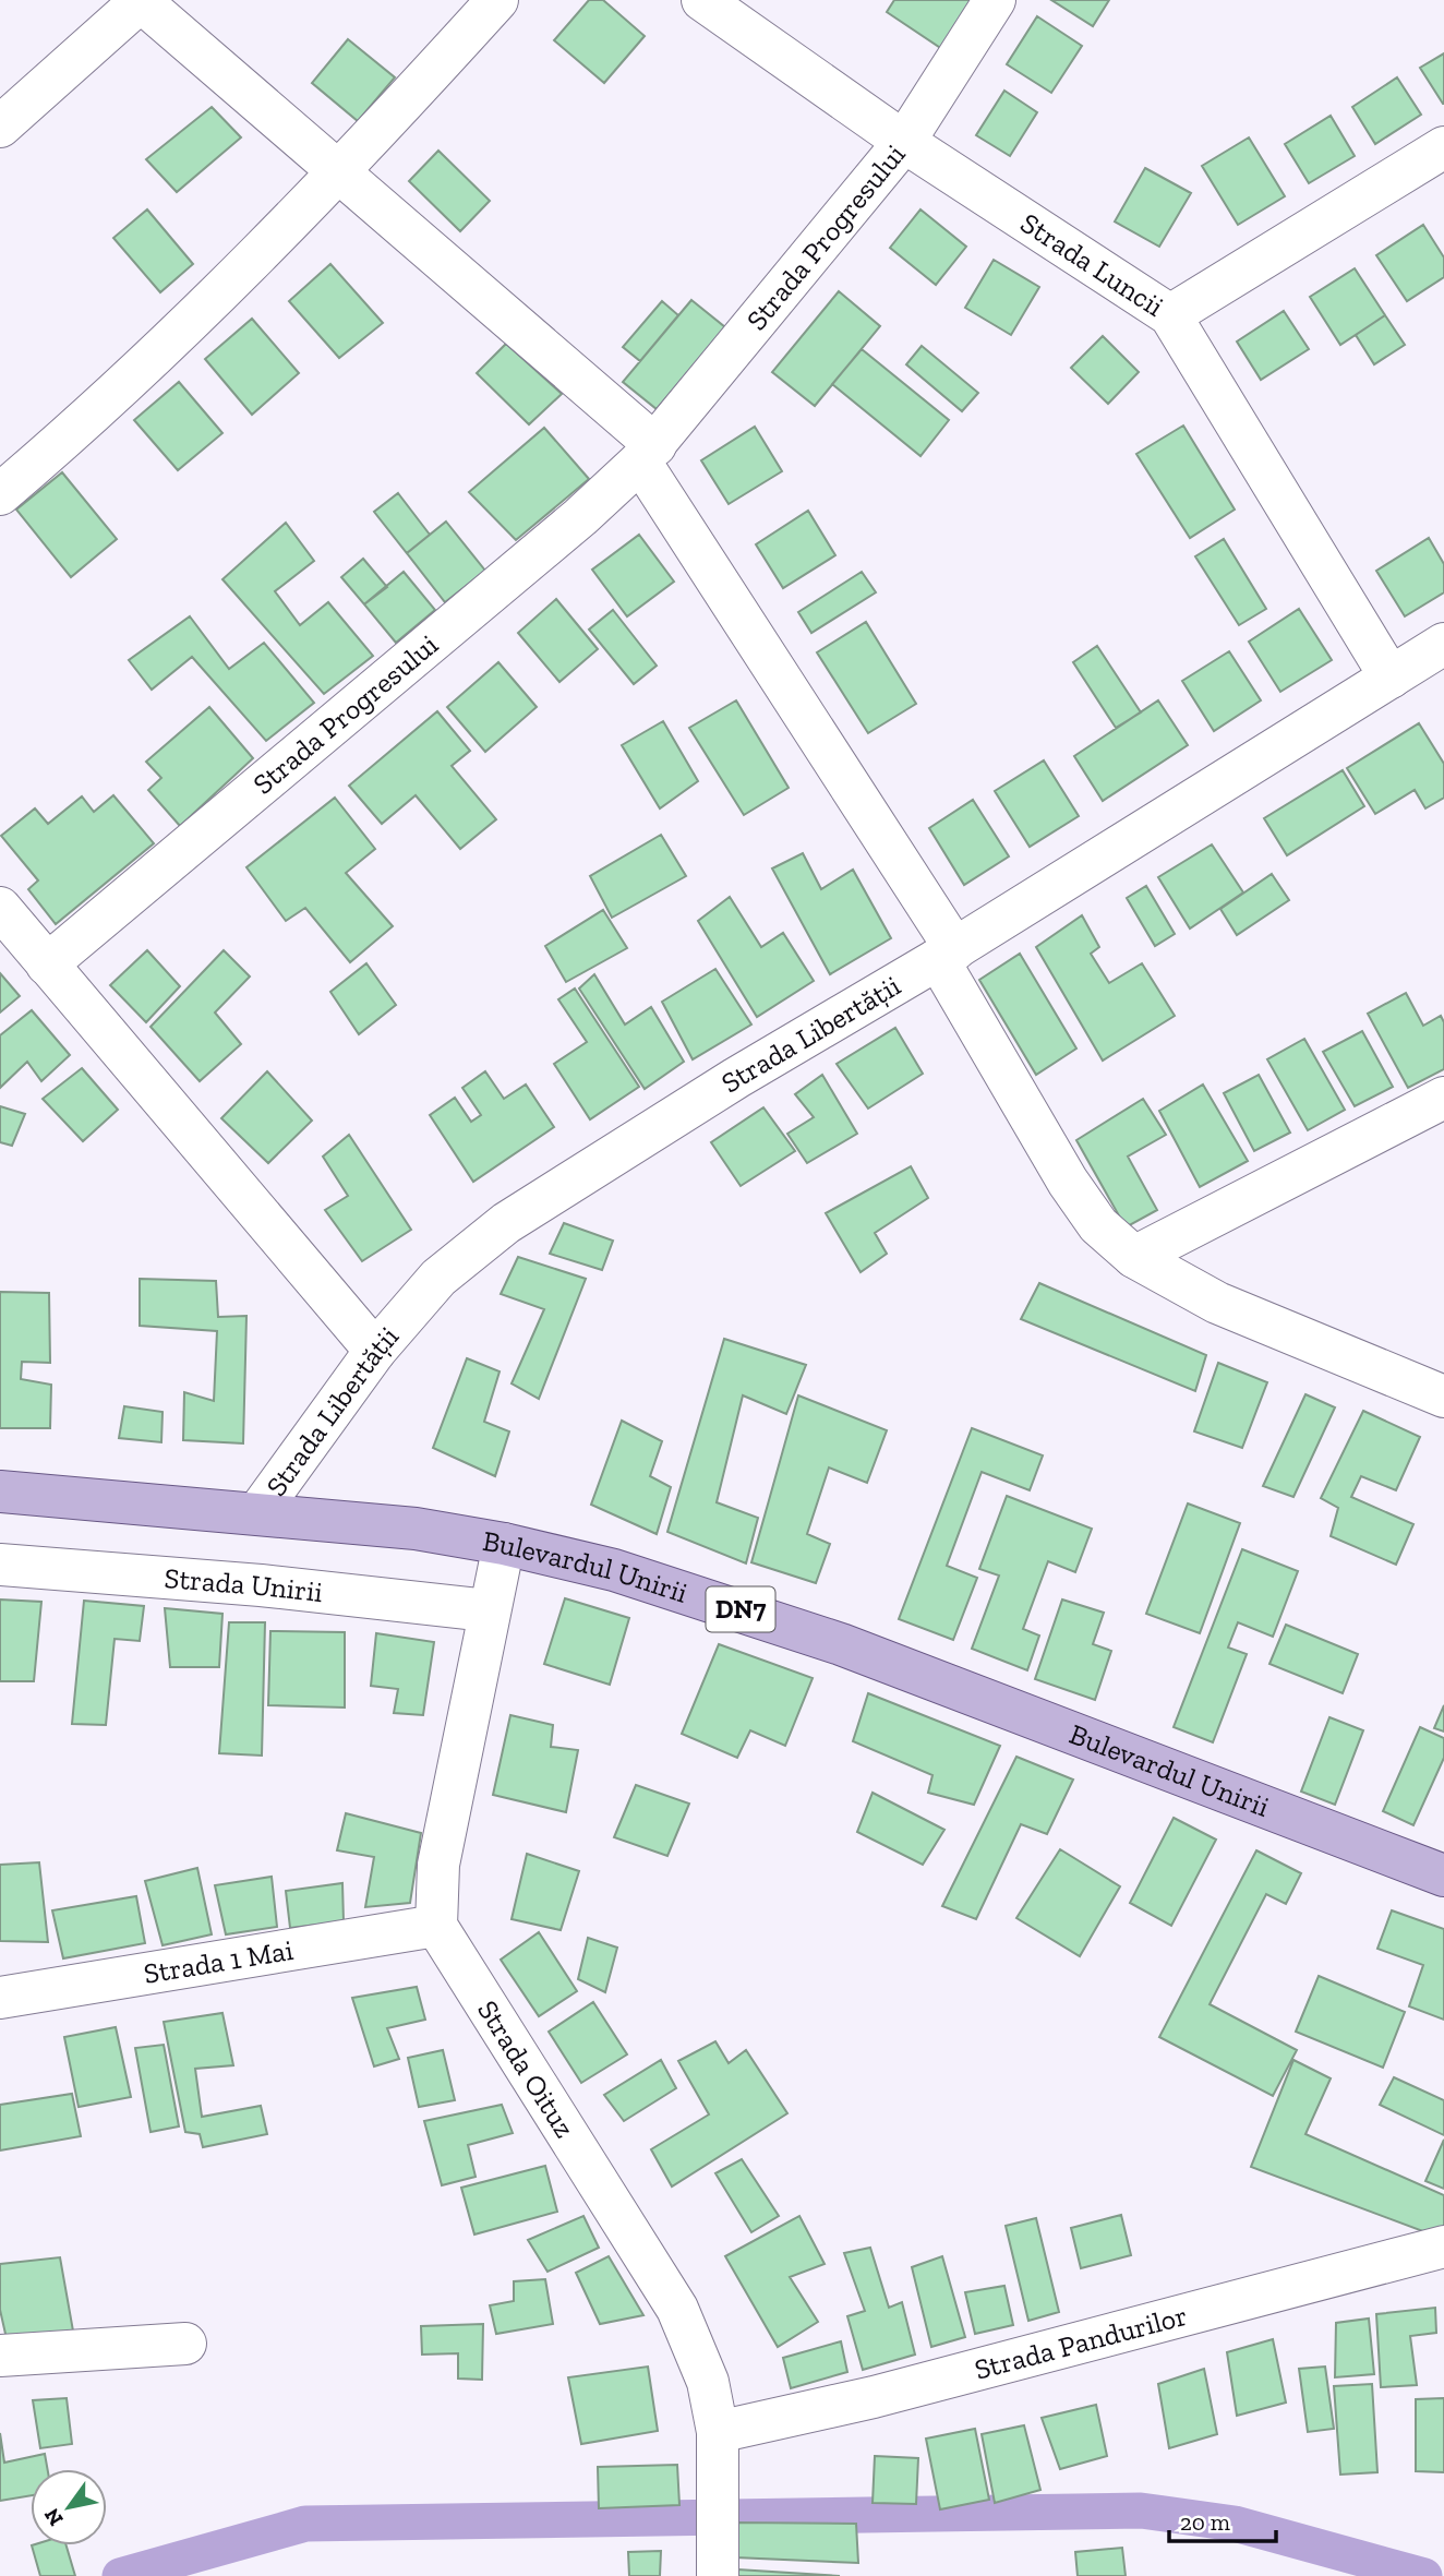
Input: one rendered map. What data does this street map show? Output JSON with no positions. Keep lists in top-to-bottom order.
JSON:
{
  "streets": {
    "main road": ["Bulevardul Unirii", "DN7"],
    "street": [
      "Strada Progresului",
      "Strada Luncii",
      "Strada Libertății",
      "Strada Unirii",
      "Strada 1 Mai",
      "Strada Oituz",
      "Strada Pandurilor"
    ]
  },
  "crossings": [
    ["Strada Progresului", "Strada Luncii"],
    ["Strada Luncii", "Strada Libertății"],
    ["Strada Libertății", "Bulevardul Unirii"],
    ["Strada 1 Mai", "Strada Oituz"],
    ["Strada Oituz", "Strada Pandurilor"]
  ],
  "scale_bar": "20 m",
  "north": "bottom left"
}
